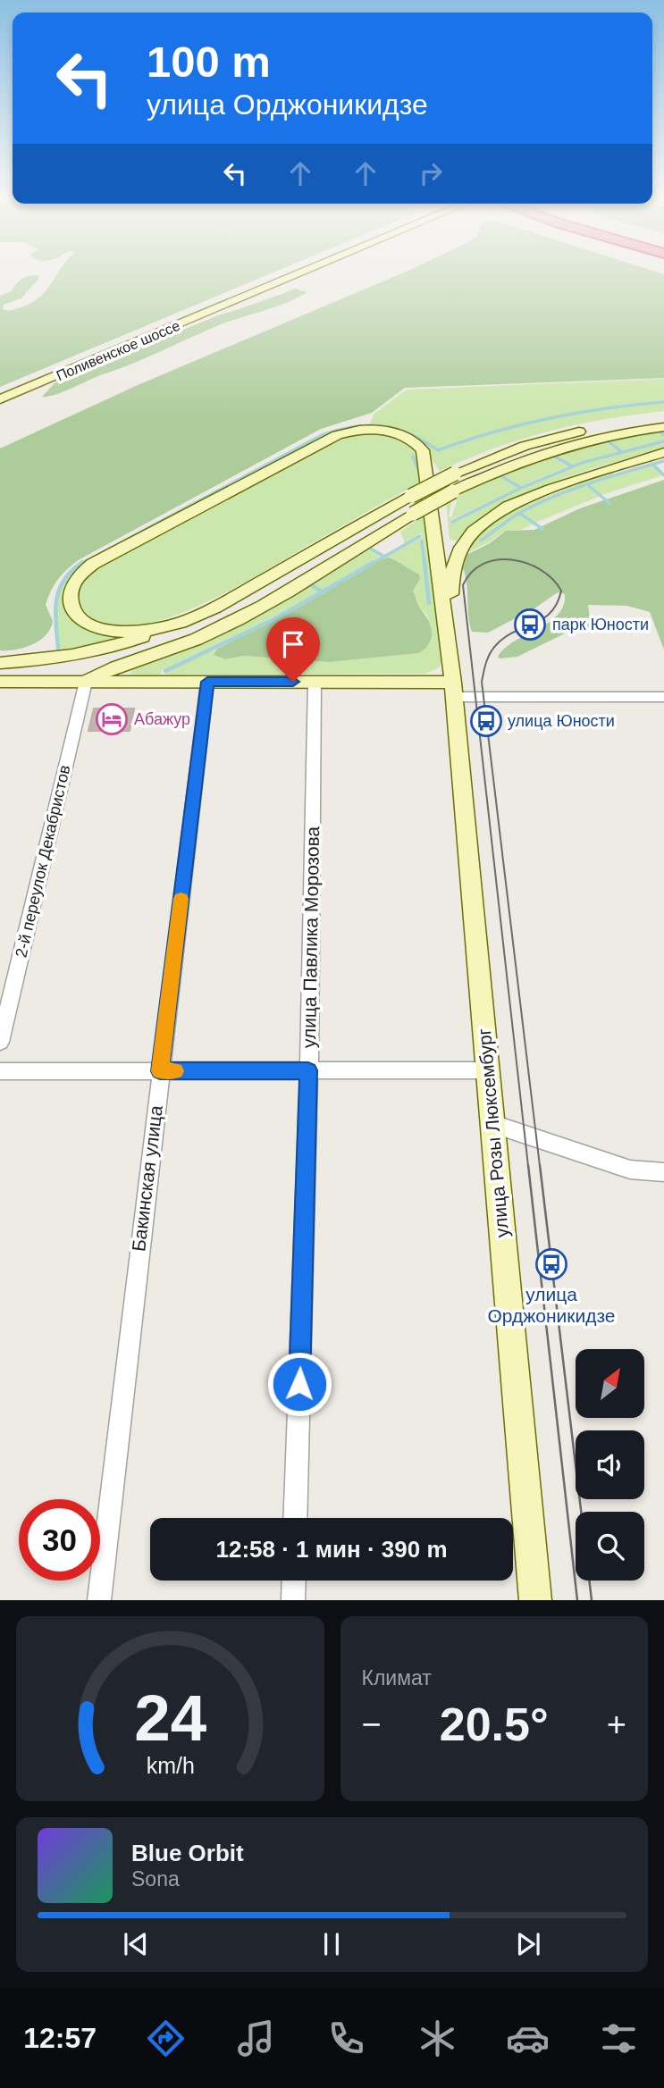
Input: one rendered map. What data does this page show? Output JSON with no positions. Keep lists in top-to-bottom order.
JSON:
{
  "streets": {
    "main road": ["Поливенское шоссе", "улица Розы Люксембург"],
    "street": ["2-й переулок Декабристов", "улица Павлика Морозова", "Бакинская улица"]
  },
  "places": {
    "bus stop": ["парк Юности", "улица Юности", "улица Орджоникидзе"],
    "hotel": ["Абажур"]
  },
  "north": "top right",
  "page": {
    "turn": ["100 m", "улица Орджоникидзе"],
    "limit": "30",
    "trip": "12:58 · 1 мин · 390 m",
    "tile": "Климат",
    "heat": ["−", "20.5°", "+"],
    "song": ["Blue Orbit", "Sona"],
    "tabs": "12:57",
    "gauge": ["24", "km/h"]
  }
}
